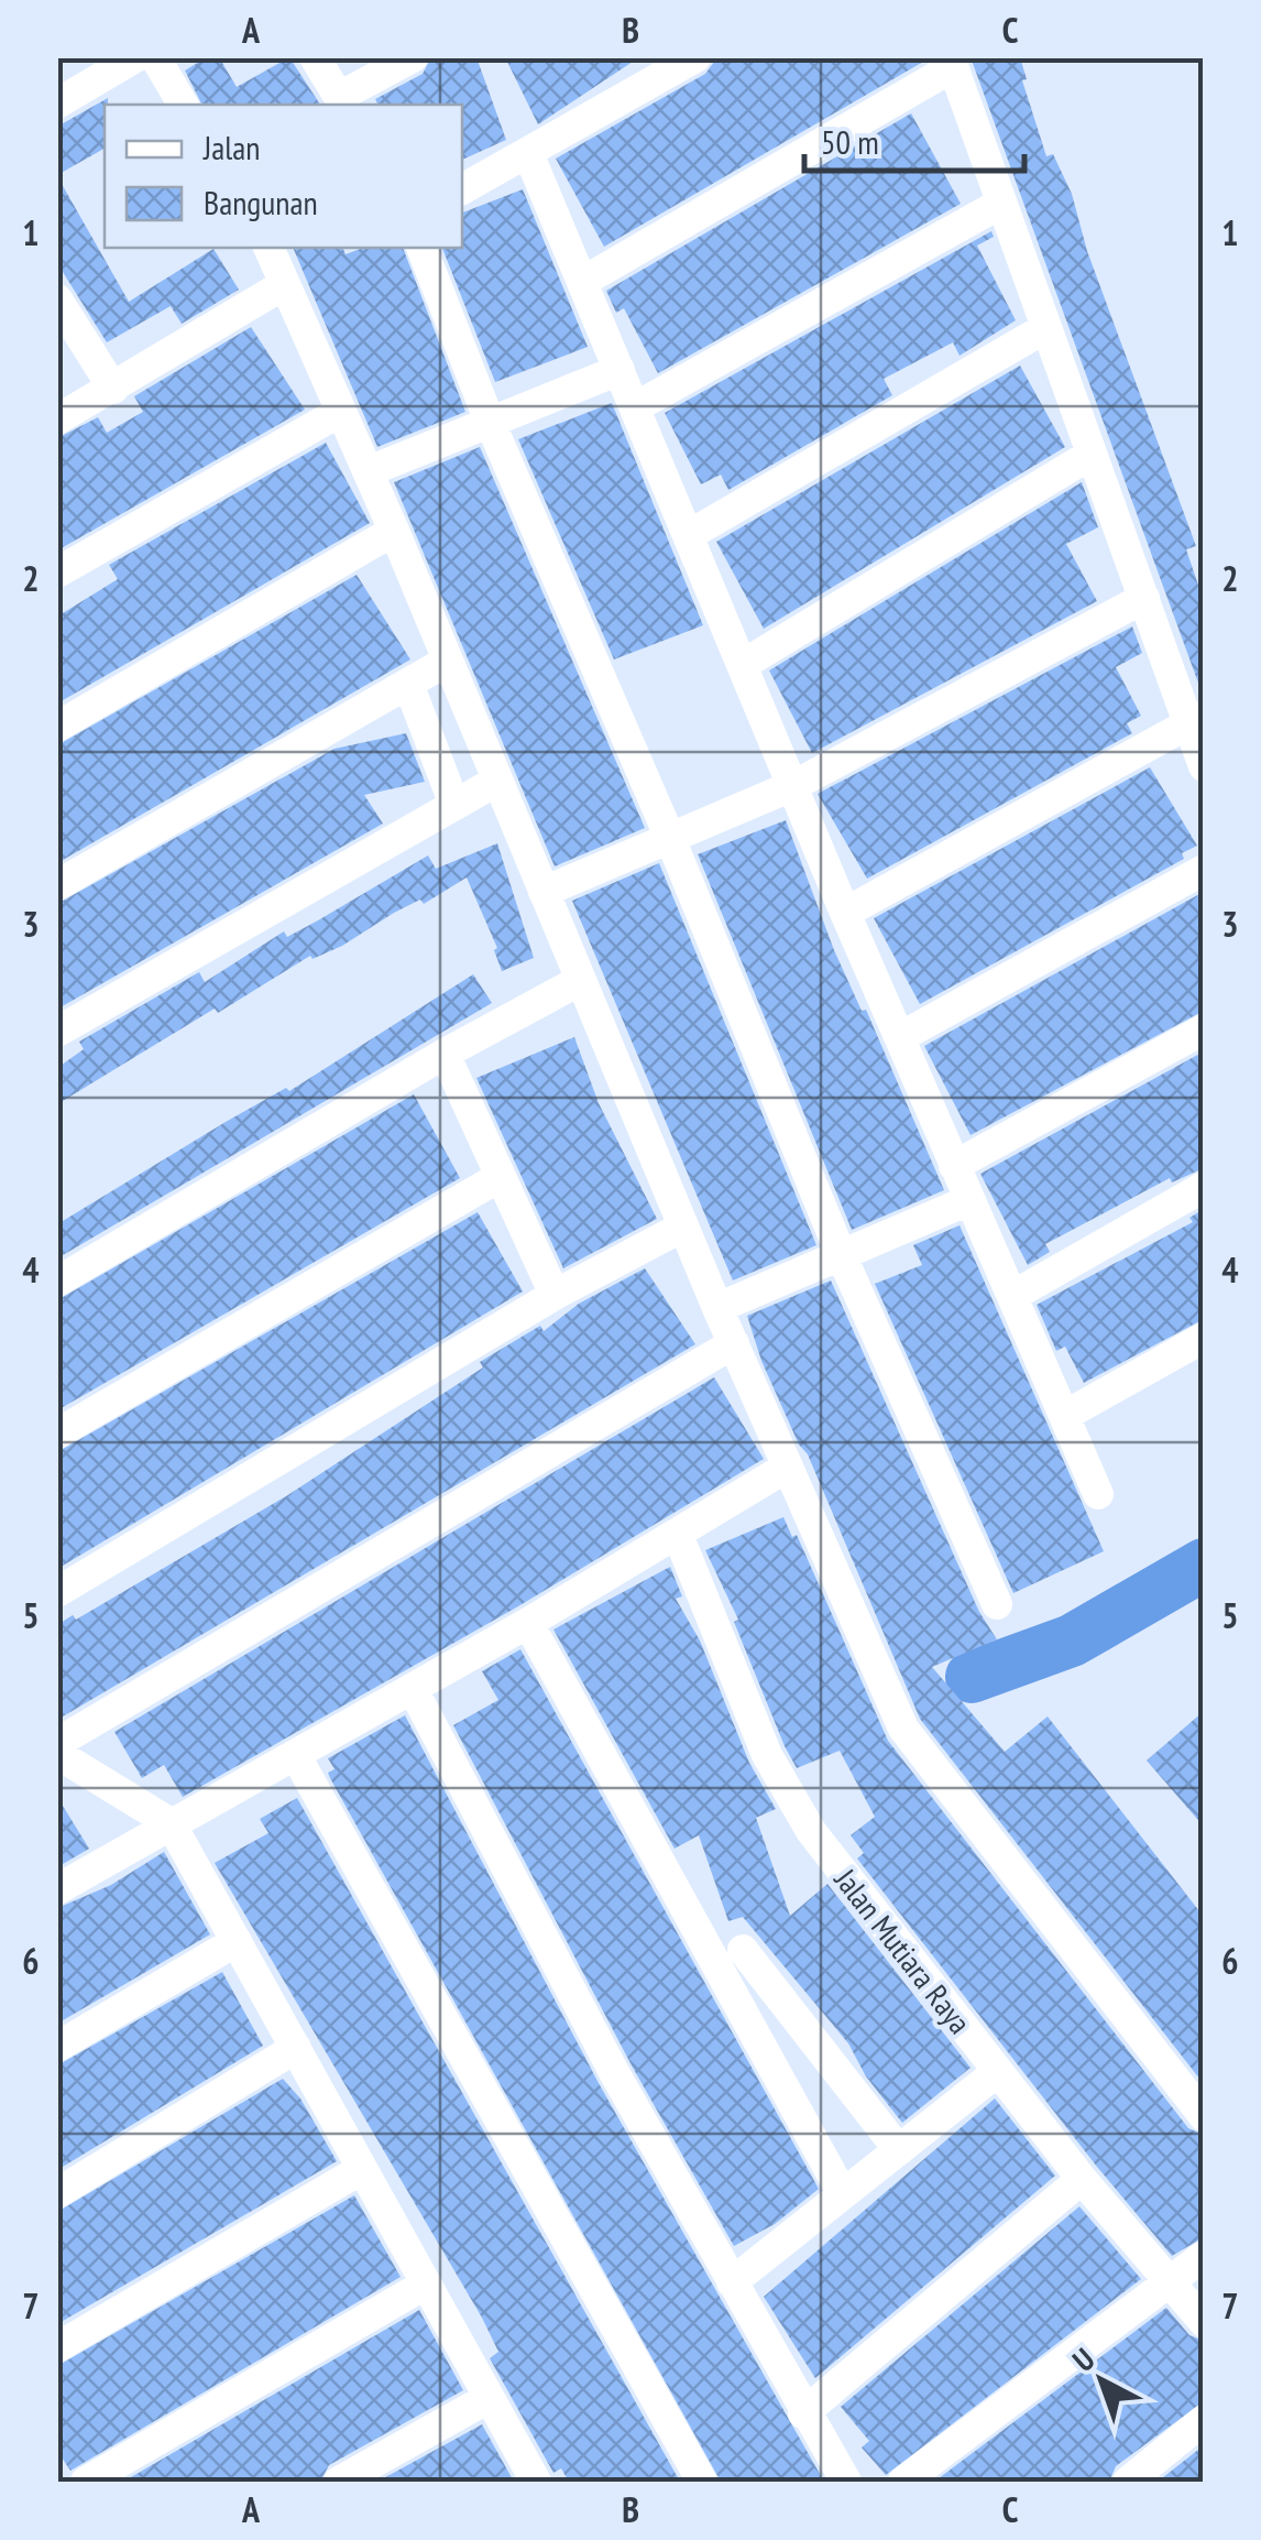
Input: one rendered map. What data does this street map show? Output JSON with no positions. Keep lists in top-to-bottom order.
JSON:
{
  "streets": {
    "street": ["Jalan Mutiara Raya"]
  },
  "legend": ["Jalan", "Bangunan"],
  "scale_bar": "50 m",
  "north": "top left",
  "grid": {
    "columns": ["A", "B", "C"],
    "rows": [
      "1",
      "2",
      "3",
      "4",
      "5",
      "6",
      "7"
    ]
  }
}
